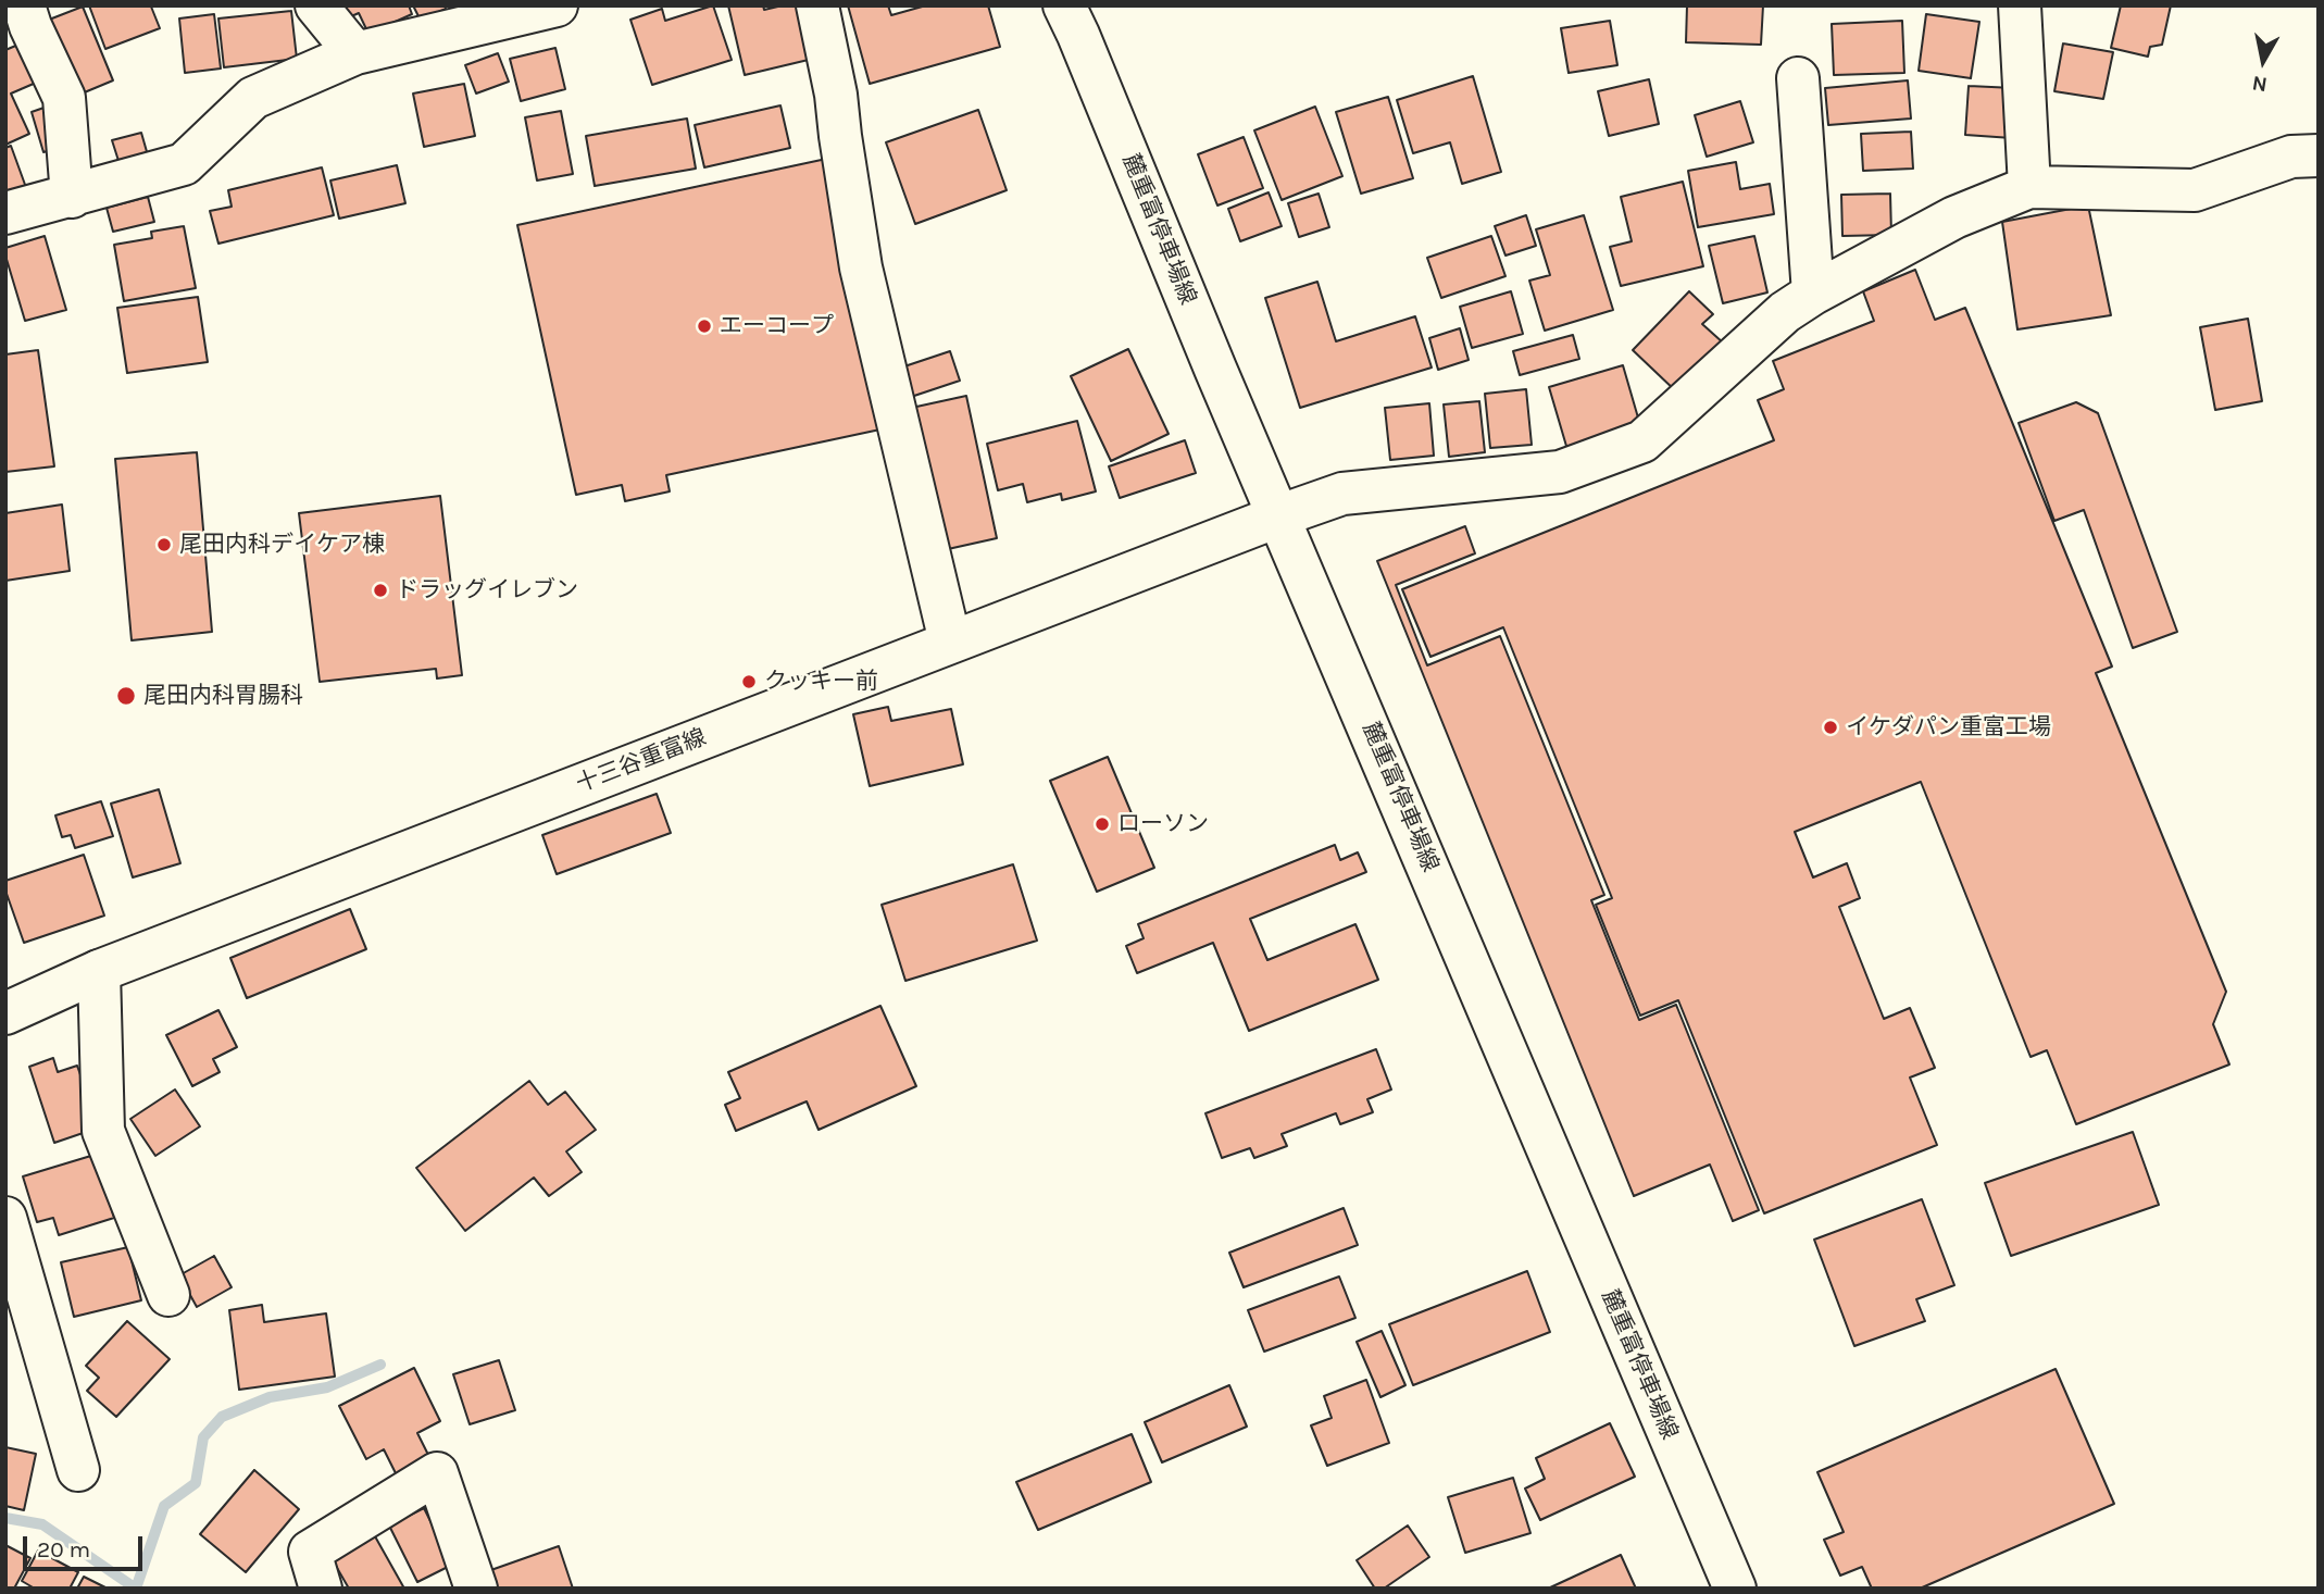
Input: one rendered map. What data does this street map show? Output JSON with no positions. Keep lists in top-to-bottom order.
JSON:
{
  "streets": {
    "street": ["麓重富停車場線", "十三谷重富線"]
  },
  "crossings": [
    ["麓重富停車場線", "十三谷重富線"]
  ],
  "places": [
    "エーコープ",
    "尾田内科デイケア棟",
    "ドラッグイレブン",
    "クッキー前",
    "尾田内科胃腸科",
    "イケダパン重富工場",
    "ローソン"
  ],
  "scale_bar": "20 m",
  "north": "bottom"
}
